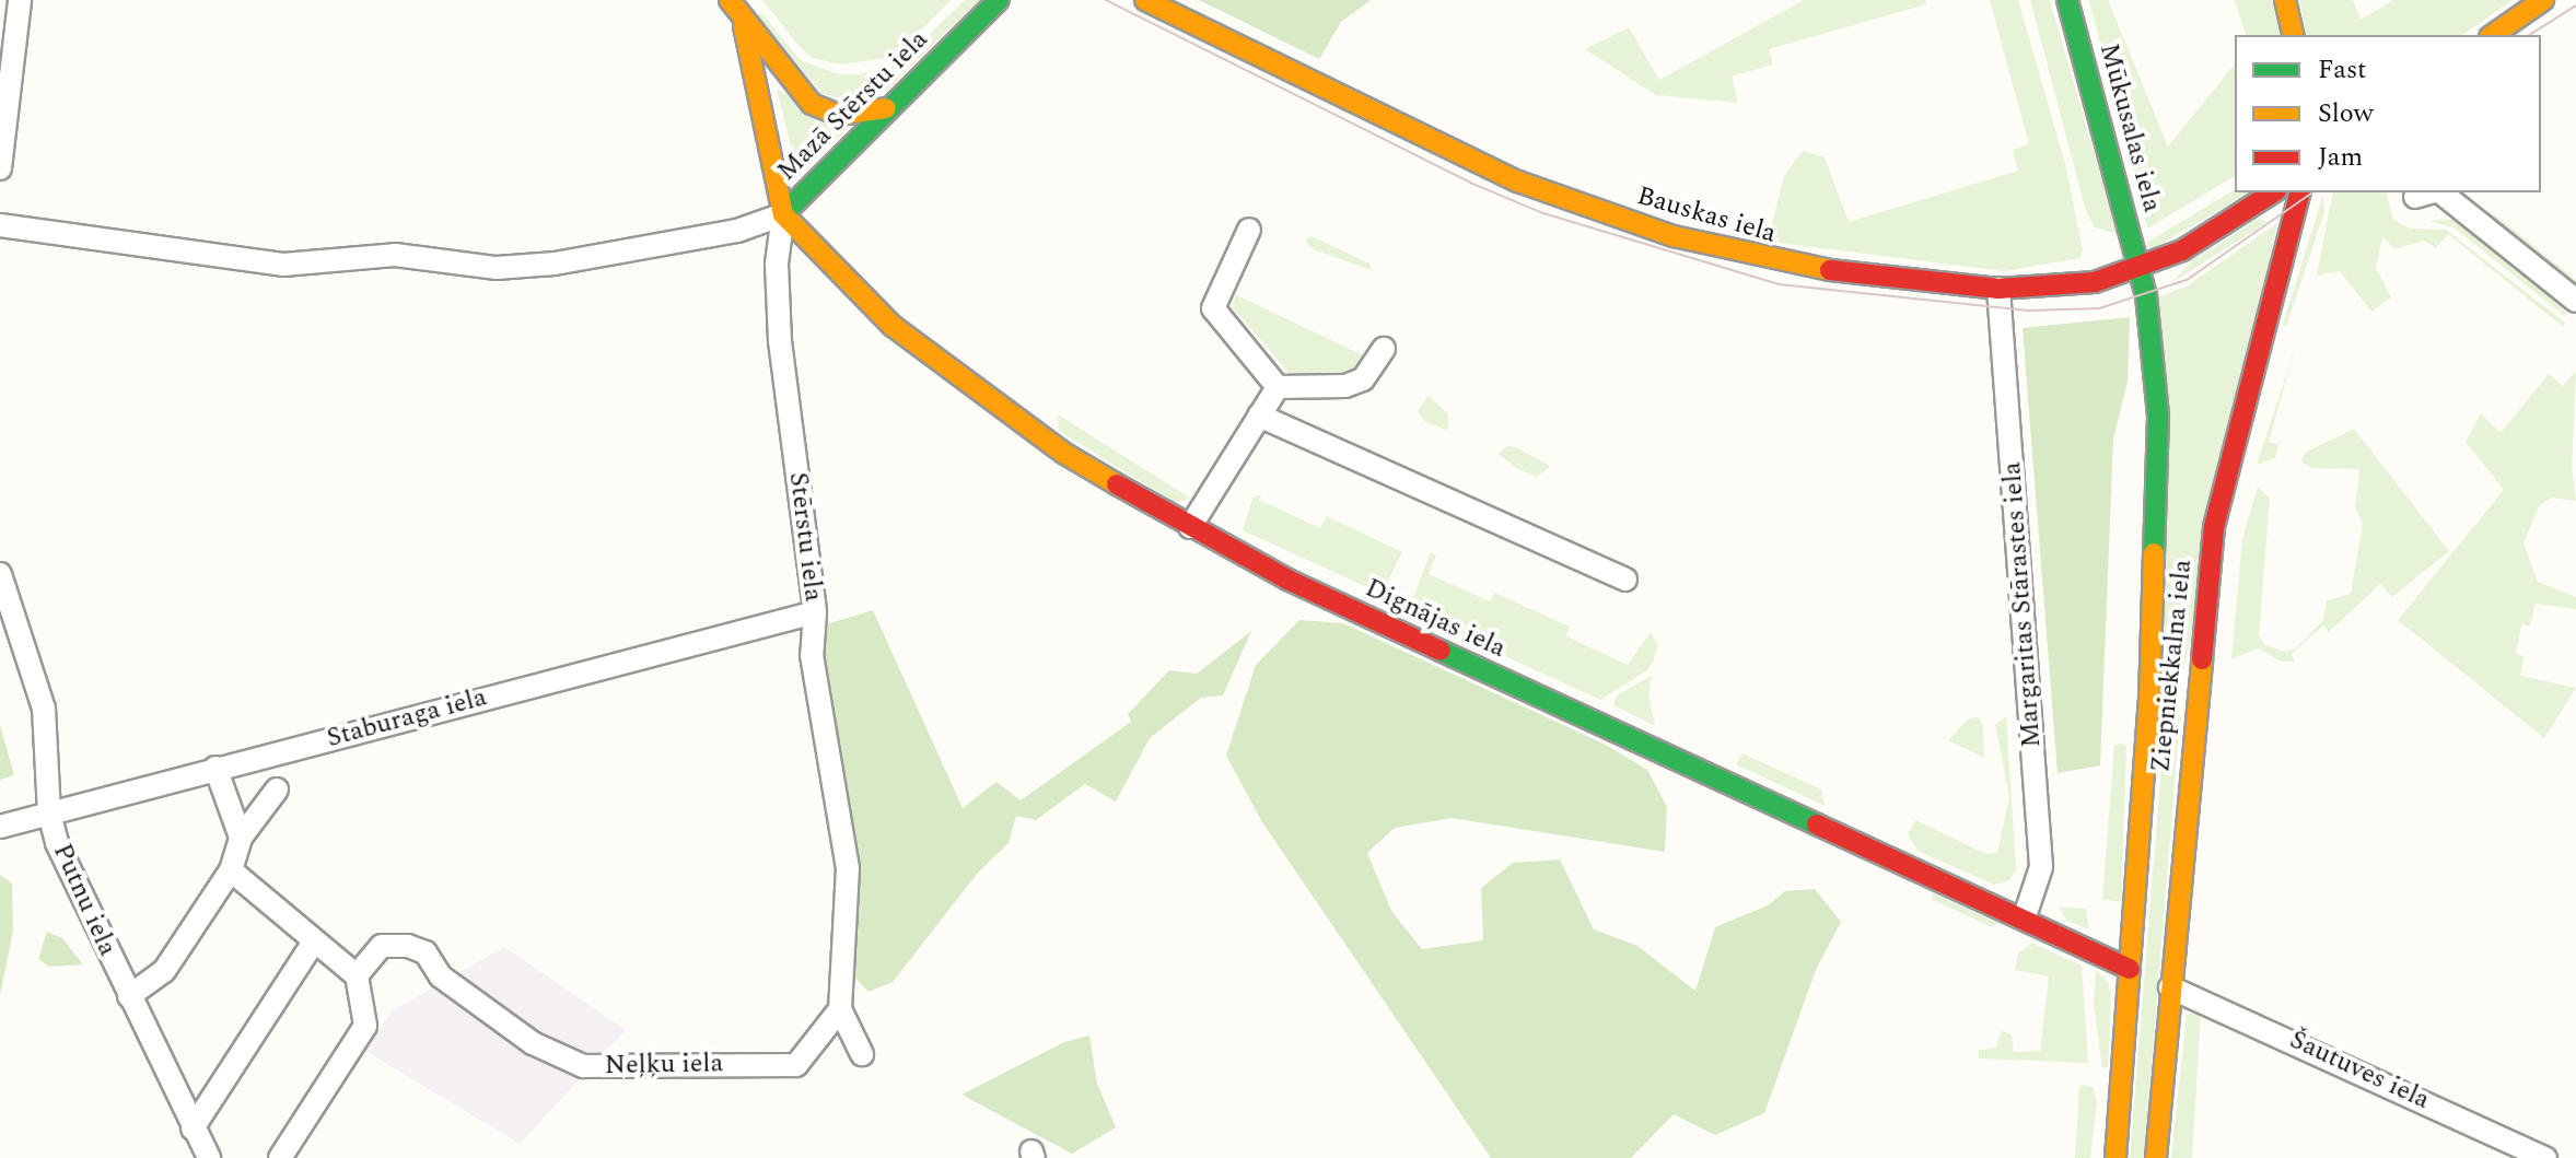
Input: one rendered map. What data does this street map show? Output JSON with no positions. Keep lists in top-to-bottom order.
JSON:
{
  "streets": {
    "main road": [
      "Mazā Stērstu iela",
      "Mūkusalas iela",
      "Bauskas iela",
      "Stērstu iela",
      "Dignājas iela",
      "Ziepniekkalna iela"
    ],
    "street": [
      "Margaritas Stārastes iela",
      "Staburaga iela",
      "Putnu iela",
      "Neļķu iela",
      "Šautuves iela"
    ]
  },
  "crossings": [
    ["Mazā Stērstu iela", "Stērstu iela"],
    ["Mazā Stērstu iela", "Dignājas iela"],
    ["Mūkusalas iela", "Bauskas iela"],
    ["Mūkusalas iela", "Ziepniekkalna iela"],
    ["Bauskas iela", "Margaritas Stārastes iela"],
    ["Bauskas iela", "Ziepniekkalna iela"],
    ["Stērstu iela", "Dignājas iela"],
    ["Stērstu iela", "Staburaga iela"],
    ["Stērstu iela", "Neļķu iela"],
    ["Margaritas Stārastes iela", "Dignājas iela"],
    ["Dignājas iela", "Ziepniekkalna iela"],
    ["Ziepniekkalna iela", "Šautuves iela"],
    ["Staburaga iela", "Putnu iela"]
  ],
  "legend": ["Fast", "Slow", "Jam"]
}
